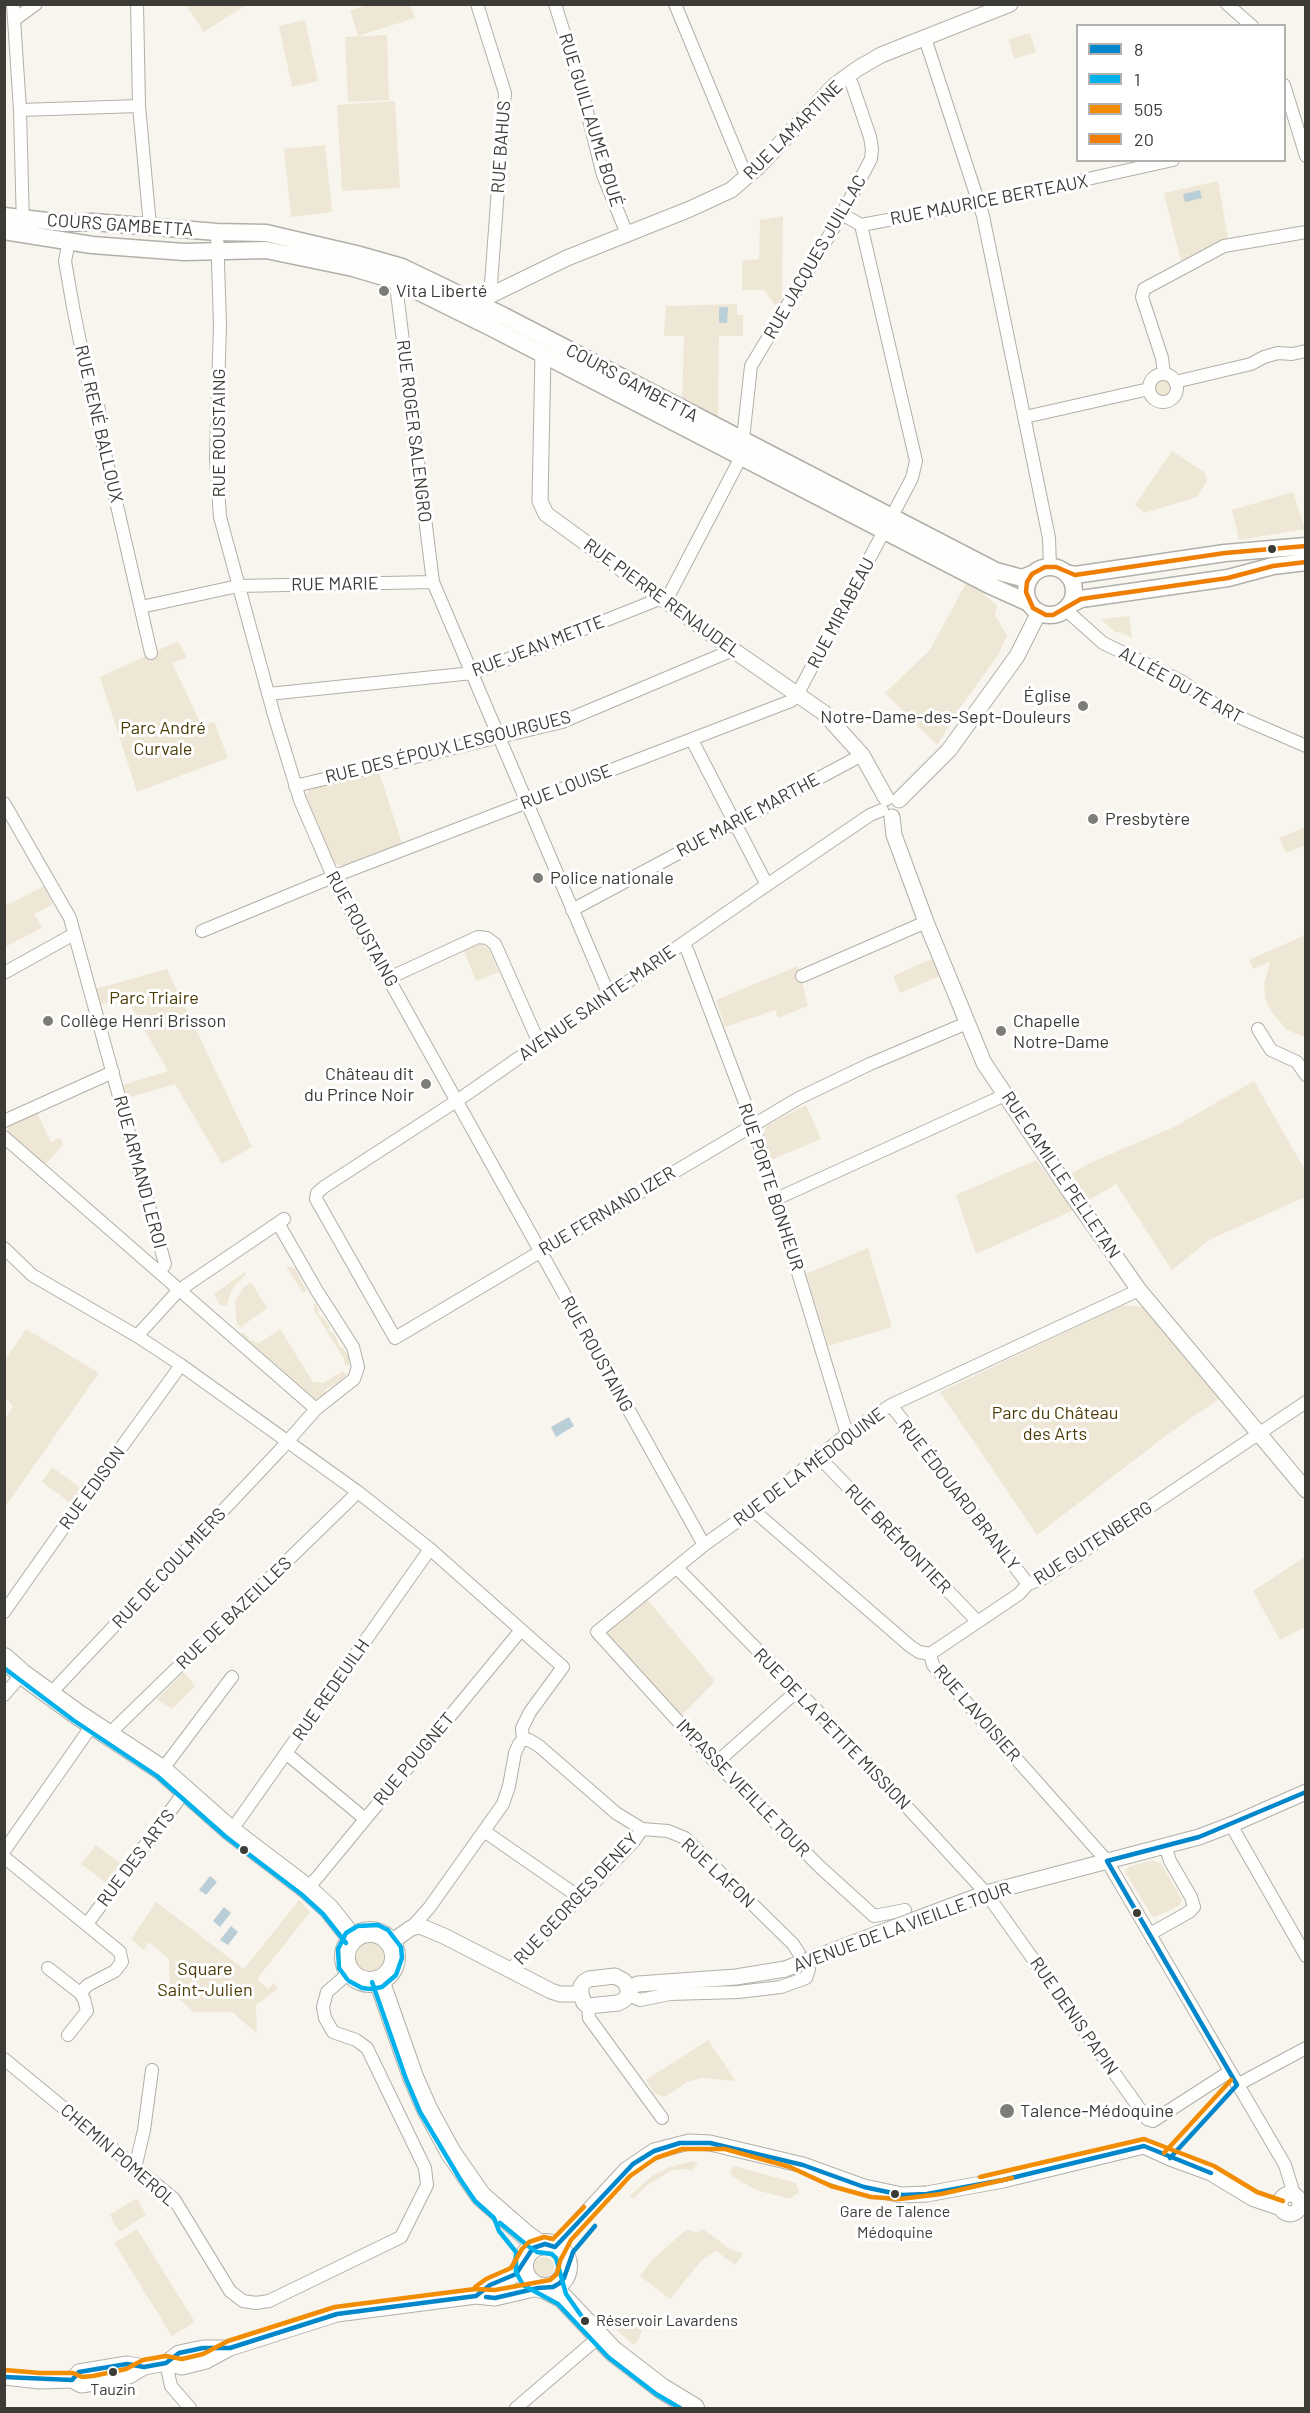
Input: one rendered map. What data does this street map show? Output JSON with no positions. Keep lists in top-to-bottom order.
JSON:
{
  "streets": {
    "main road": ["COURS GAMBETTA"],
    "street": [
      "RUE GUILLAUME BOUÉ",
      "RUE LAMARTINE",
      "RUE BAHUS",
      "RUE MAURICE BERTEAUX",
      "RUE JACQUES JUILLAC",
      "RUE RENÉ BALLOUX",
      "RUE ROGER SALENGRO",
      "RUE ROUSTAING",
      "RUE MARIE",
      "RUE PIERRE RENAUDEL",
      "RUE MIRABEAU",
      "RUE JEAN METTE",
      "ALLÉE DU 7E ART",
      "RUE DES ÉPOUX LESGOURGUES",
      "RUE LOUISE",
      "RUE MARIE MARTHE",
      "AVENUE SAINTE-MARIE",
      "RUE ARMAND LEROI",
      "RUE CAMILLE PELLETAN",
      "RUE PORTE BONHEUR",
      "RUE FERNAND IZER",
      "RUE DE LA MÉDOQUINE",
      "RUE EDISON",
      "RUE ÉDOUARD BRANLY",
      "RUE BRÉMONTIER",
      "RUE GUTENBERG",
      "RUE DE COULMIERS",
      "RUE DE BAZEILLES",
      "RUE REDEUILH",
      "RUE LAVOISIER",
      "RUE DE LA PETITE MISSION",
      "RUE POUGNET",
      "IMPASSE VIEILLE TOUR",
      "RUE DES ARTS",
      "RUE LAFON",
      "RUE GEORGES DENEY",
      "AVENUE DE LA VIEILLE TOUR",
      "RUE DENIS PAPIN",
      "CHEMIN POMEROL"
    ]
  },
  "crossings": [
    ["RUE GUILLAUME BOUÉ", "RUE LAMARTINE"],
    ["RUE LAMARTINE", "RUE BAHUS"],
    ["RUE LAMARTINE", "COURS GAMBETTA"],
    ["RUE LAMARTINE", "RUE JACQUES JUILLAC"],
    ["RUE BAHUS", "COURS GAMBETTA"],
    ["RUE MAURICE BERTEAUX", "RUE MIRABEAU"],
    ["COURS GAMBETTA", "RUE JACQUES JUILLAC"],
    ["COURS GAMBETTA", "RUE RENÉ BALLOUX"],
    ["COURS GAMBETTA", "RUE ROGER SALENGRO"],
    ["COURS GAMBETTA", "RUE ROUSTAING"],
    ["COURS GAMBETTA", "RUE PIERRE RENAUDEL"],
    ["COURS GAMBETTA", "RUE MIRABEAU"],
    ["COURS GAMBETTA", "ALLÉE DU 7E ART"],
    ["RUE JACQUES JUILLAC", "RUE PIERRE RENAUDEL"],
    ["RUE JACQUES JUILLAC", "RUE JEAN METTE"],
    ["RUE ROGER SALENGRO", "RUE MARIE"],
    ["RUE ROGER SALENGRO", "RUE JEAN METTE"],
    ["RUE ROGER SALENGRO", "RUE DES ÉPOUX LESGOURGUES"],
    ["RUE ROGER SALENGRO", "RUE LOUISE"],
    ["RUE ROGER SALENGRO", "RUE MARIE MARTHE"],
    ["RUE ROGER SALENGRO", "AVENUE SAINTE-MARIE"],
    ["RUE ROUSTAING", "RUE MARIE"],
    ["RUE ROUSTAING", "RUE JEAN METTE"],
    ["RUE ROUSTAING", "RUE DES ÉPOUX LESGOURGUES"],
    ["RUE ROUSTAING", "RUE LOUISE"],
    ["RUE ROUSTAING", "AVENUE SAINTE-MARIE"],
    ["RUE ROUSTAING", "RUE FERNAND IZER"],
    ["RUE ROUSTAING", "RUE DE LA MÉDOQUINE"],
    ["RUE PIERRE RENAUDEL", "RUE MIRABEAU"],
    ["RUE PIERRE RENAUDEL", "RUE JEAN METTE"],
    ["RUE PIERRE RENAUDEL", "RUE DES ÉPOUX LESGOURGUES"],
    ["RUE PIERRE RENAUDEL", "RUE LOUISE"],
    ["RUE PIERRE RENAUDEL", "RUE MARIE MARTHE"],
    ["RUE PIERRE RENAUDEL", "AVENUE SAINTE-MARIE"],
    ["RUE PIERRE RENAUDEL", "RUE CAMILLE PELLETAN"],
    ["RUE MIRABEAU", "RUE LOUISE"],
    ["AVENUE SAINTE-MARIE", "RUE CAMILLE PELLETAN"],
    ["AVENUE SAINTE-MARIE", "RUE PORTE BONHEUR"],
    ["AVENUE SAINTE-MARIE", "RUE FERNAND IZER"],
    ["RUE CAMILLE PELLETAN", "RUE FERNAND IZER"],
    ["RUE CAMILLE PELLETAN", "RUE DE LA MÉDOQUINE"],
    ["RUE CAMILLE PELLETAN", "RUE GUTENBERG"],
    ["RUE PORTE BONHEUR", "RUE FERNAND IZER"],
    ["RUE PORTE BONHEUR", "RUE DE LA MÉDOQUINE"],
    ["RUE DE LA MÉDOQUINE", "RUE ÉDOUARD BRANLY"],
    ["RUE DE LA MÉDOQUINE", "RUE BRÉMONTIER"],
    ["RUE DE LA MÉDOQUINE", "RUE LAVOISIER"],
    ["RUE DE LA MÉDOQUINE", "RUE DE LA PETITE MISSION"],
    ["RUE DE LA MÉDOQUINE", "IMPASSE VIEILLE TOUR"],
    ["RUE ÉDOUARD BRANLY", "RUE GUTENBERG"],
    ["RUE BRÉMONTIER", "RUE GUTENBERG"],
    ["RUE GUTENBERG", "RUE LAVOISIER"],
    ["RUE LAVOISIER", "AVENUE DE LA VIEILLE TOUR"],
    ["RUE LAVOISIER", "RUE DENIS PAPIN"],
    ["RUE DE LA PETITE MISSION", "AVENUE DE LA VIEILLE TOUR"],
    ["RUE DE LA PETITE MISSION", "RUE DENIS PAPIN"],
    ["RUE LAFON", "RUE GEORGES DENEY"],
    ["RUE LAFON", "AVENUE DE LA VIEILLE TOUR"],
    ["RUE GEORGES DENEY", "AVENUE DE LA VIEILLE TOUR"],
    ["AVENUE DE LA VIEILLE TOUR", "RUE DENIS PAPIN"]
  ],
  "parks": [
    "Parc André Curvale",
    "Parc Triaire",
    "Parc du Château des Arts",
    "Square Saint-Julien"
  ],
  "places": [
    "Vita Liberté",
    "Église Notre-Dame-des-Sept-Douleurs",
    "Presbytère",
    "Police nationale",
    "Collège Henri Brisson",
    "Chapelle Notre-Dame",
    "Château dit du Prince Noir",
    "Talence-Médoquine",
    "Gare de Talence Médoquine",
    "Réservoir Lavardens",
    "Tauzin"
  ],
  "lines": [
    "transit line 20",
    "transit line 1",
    "transit line 8",
    "transit line 505"
  ],
  "legend": [
    "8",
    "1",
    "505",
    "20"
  ]
}
